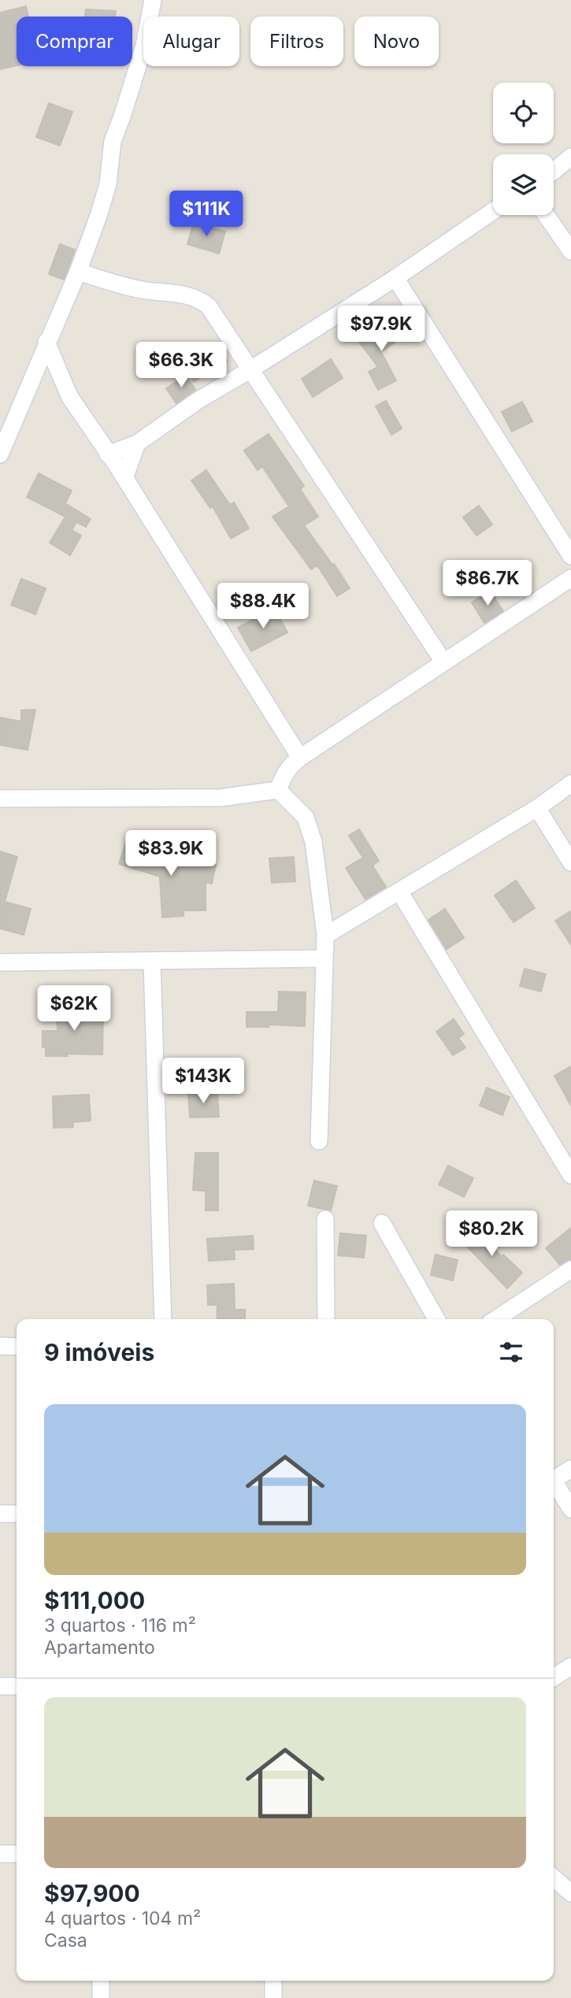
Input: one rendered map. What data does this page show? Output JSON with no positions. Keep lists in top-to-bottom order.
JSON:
{
  "page": {
    "chip": [
      "Comprar",
      "Alugar",
      "Filtros",
      "Novo"
    ],
    "price": [
      "$111K",
      "$97.9K",
      "$66.3K",
      "$86.7K",
      "$88.4K",
      "$83.9K",
      "$62K",
      "$143K",
      "$80.2K"
    ],
    "heading": "9 imóveis",
    "list": [
      {
        "name": "$111,000",
        "note": "3 quartos · 116 m² · Apartamento"
      },
      {
        "name": "$97,900",
        "note": "4 quartos · 104 m² · Casa"
      }
    ]
  }
}
